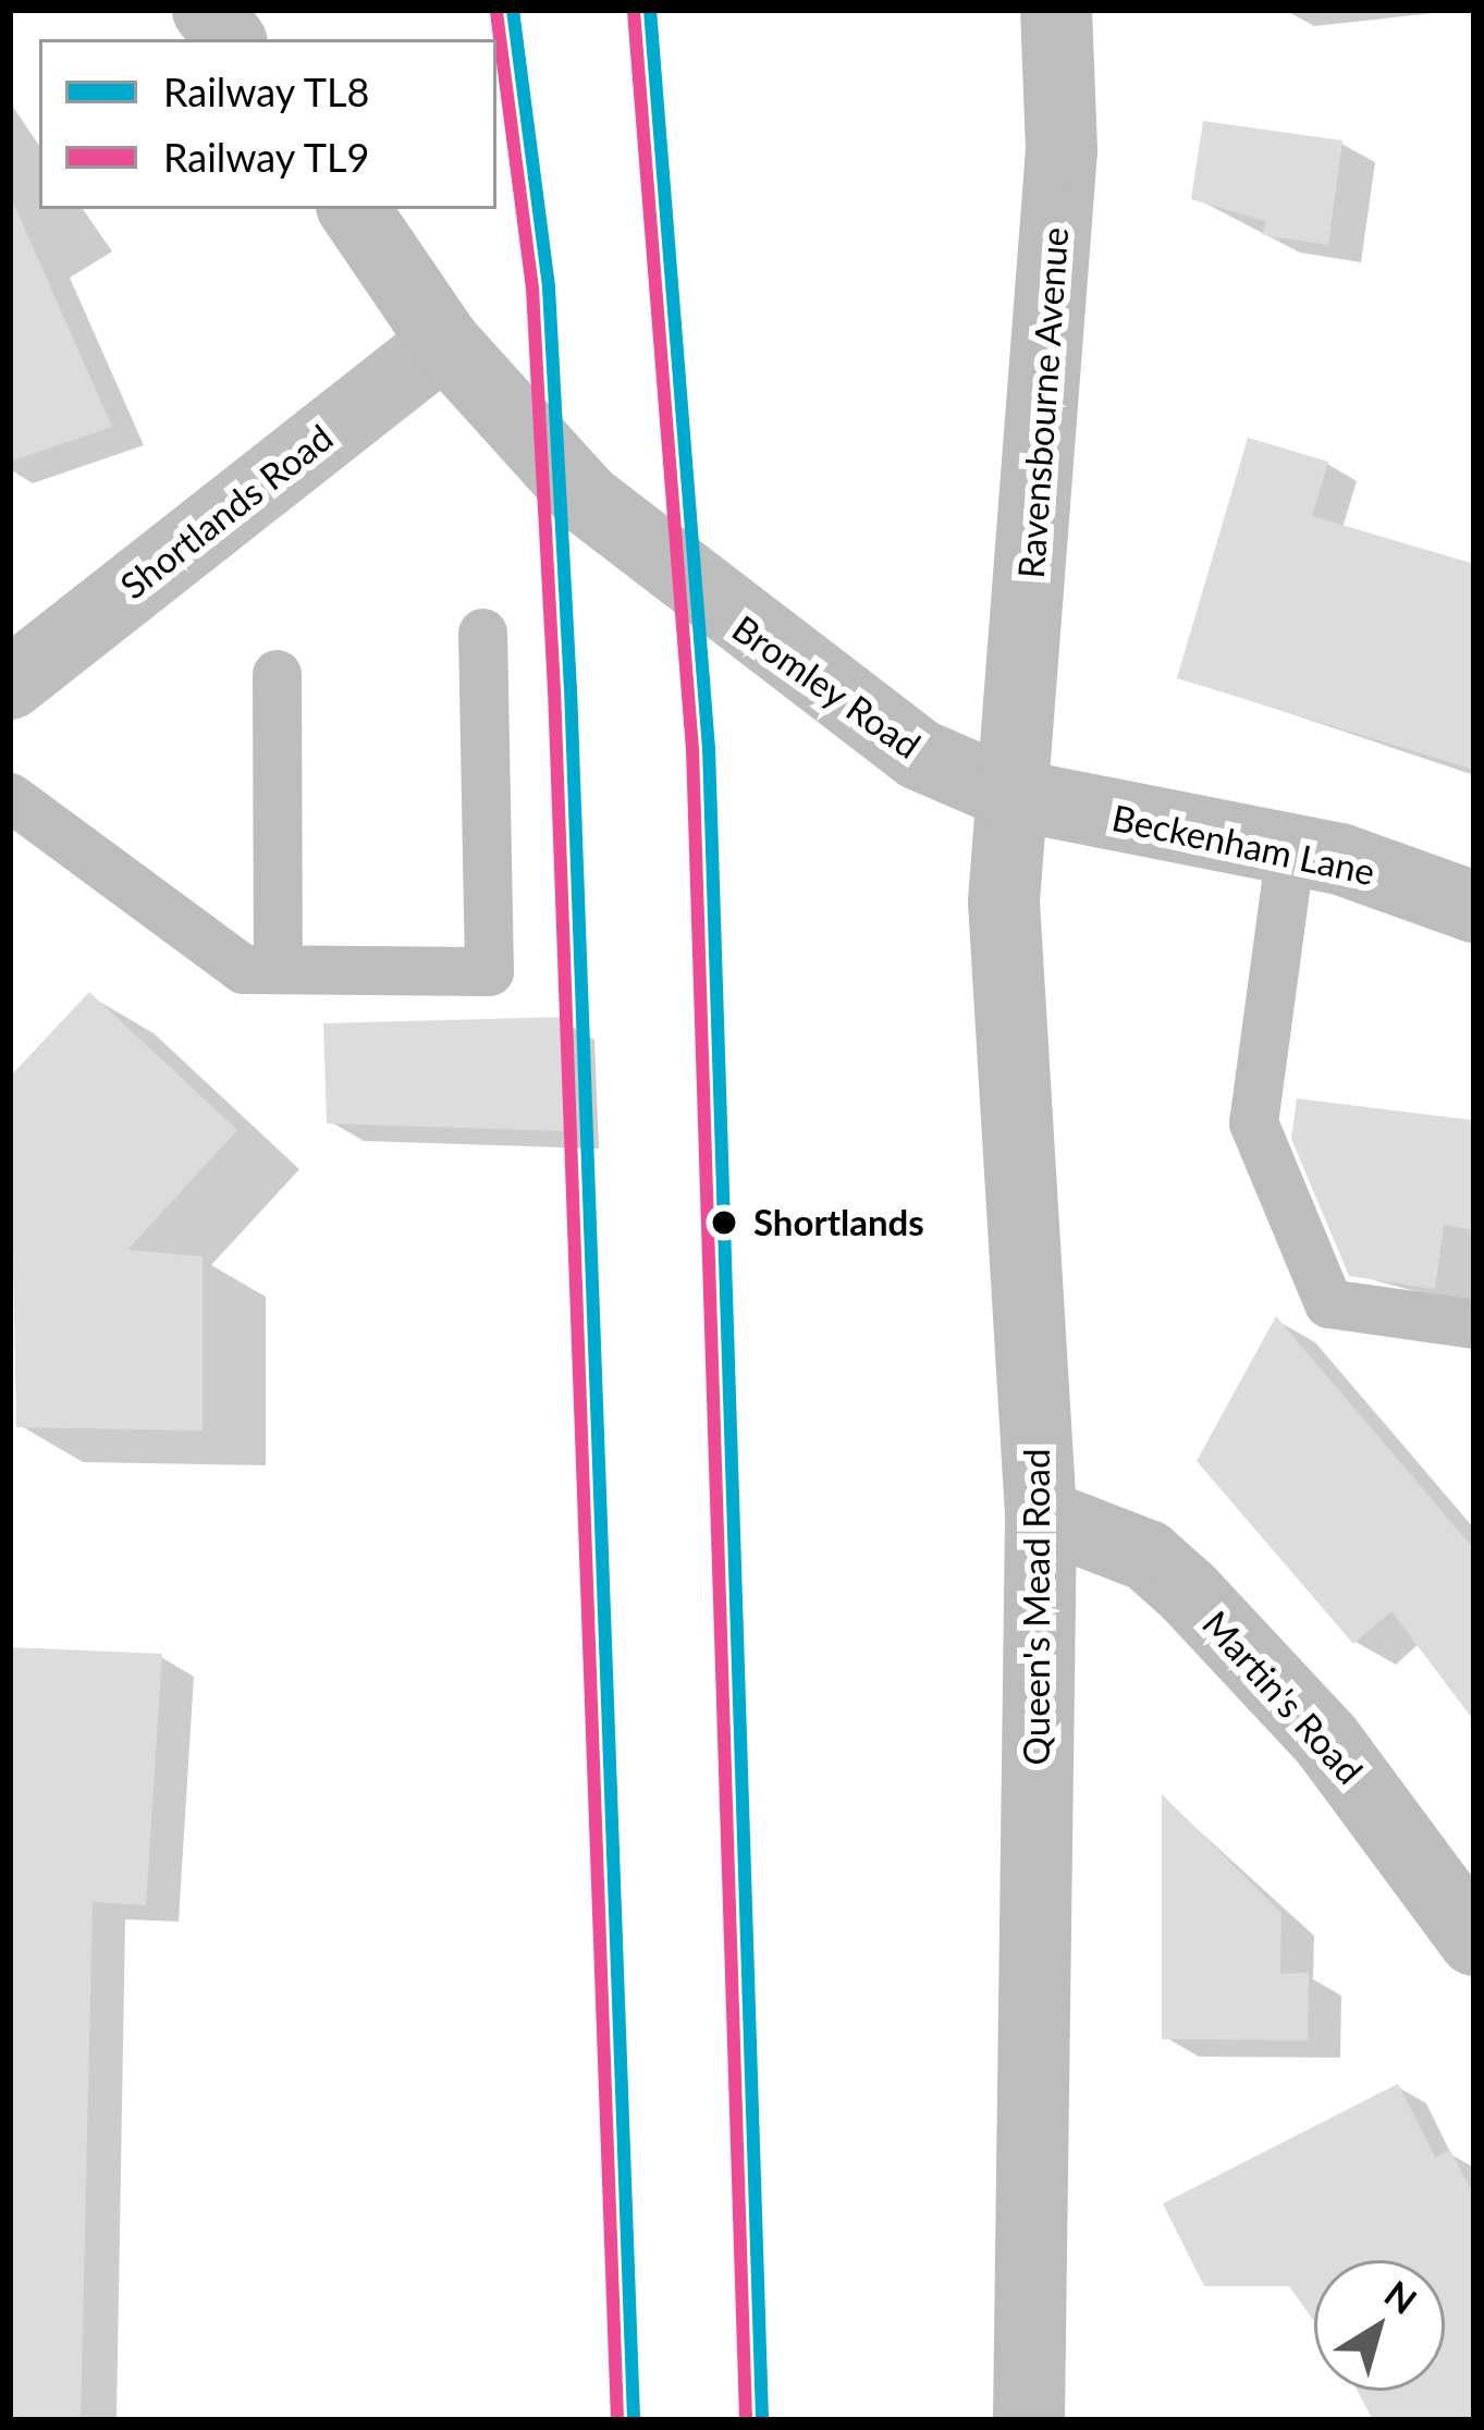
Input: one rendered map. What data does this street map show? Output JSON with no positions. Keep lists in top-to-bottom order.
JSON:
{
  "streets": {
    "street": [
      "Ravensbourne Avenue",
      "Shortlands Road",
      "Bromley Road",
      "Beckenham Lane",
      "Queen's Mead Road",
      "Martin's Road"
    ]
  },
  "crossings": [
    ["Ravensbourne Avenue", "Bromley Road"],
    ["Ravensbourne Avenue", "Beckenham Lane"],
    ["Ravensbourne Avenue", "Queen's Mead Road"],
    ["Shortlands Road", "Bromley Road"],
    ["Bromley Road", "Beckenham Lane"],
    ["Bromley Road", "Queen's Mead Road"],
    ["Beckenham Lane", "Queen's Mead Road"],
    ["Queen's Mead Road", "Martin's Road"]
  ],
  "places": ["Shortlands"],
  "lines": ["rail line TL8", "rail line TL9"],
  "legend": ["Railway TL8", "Railway TL9"],
  "north": "top right"
}
